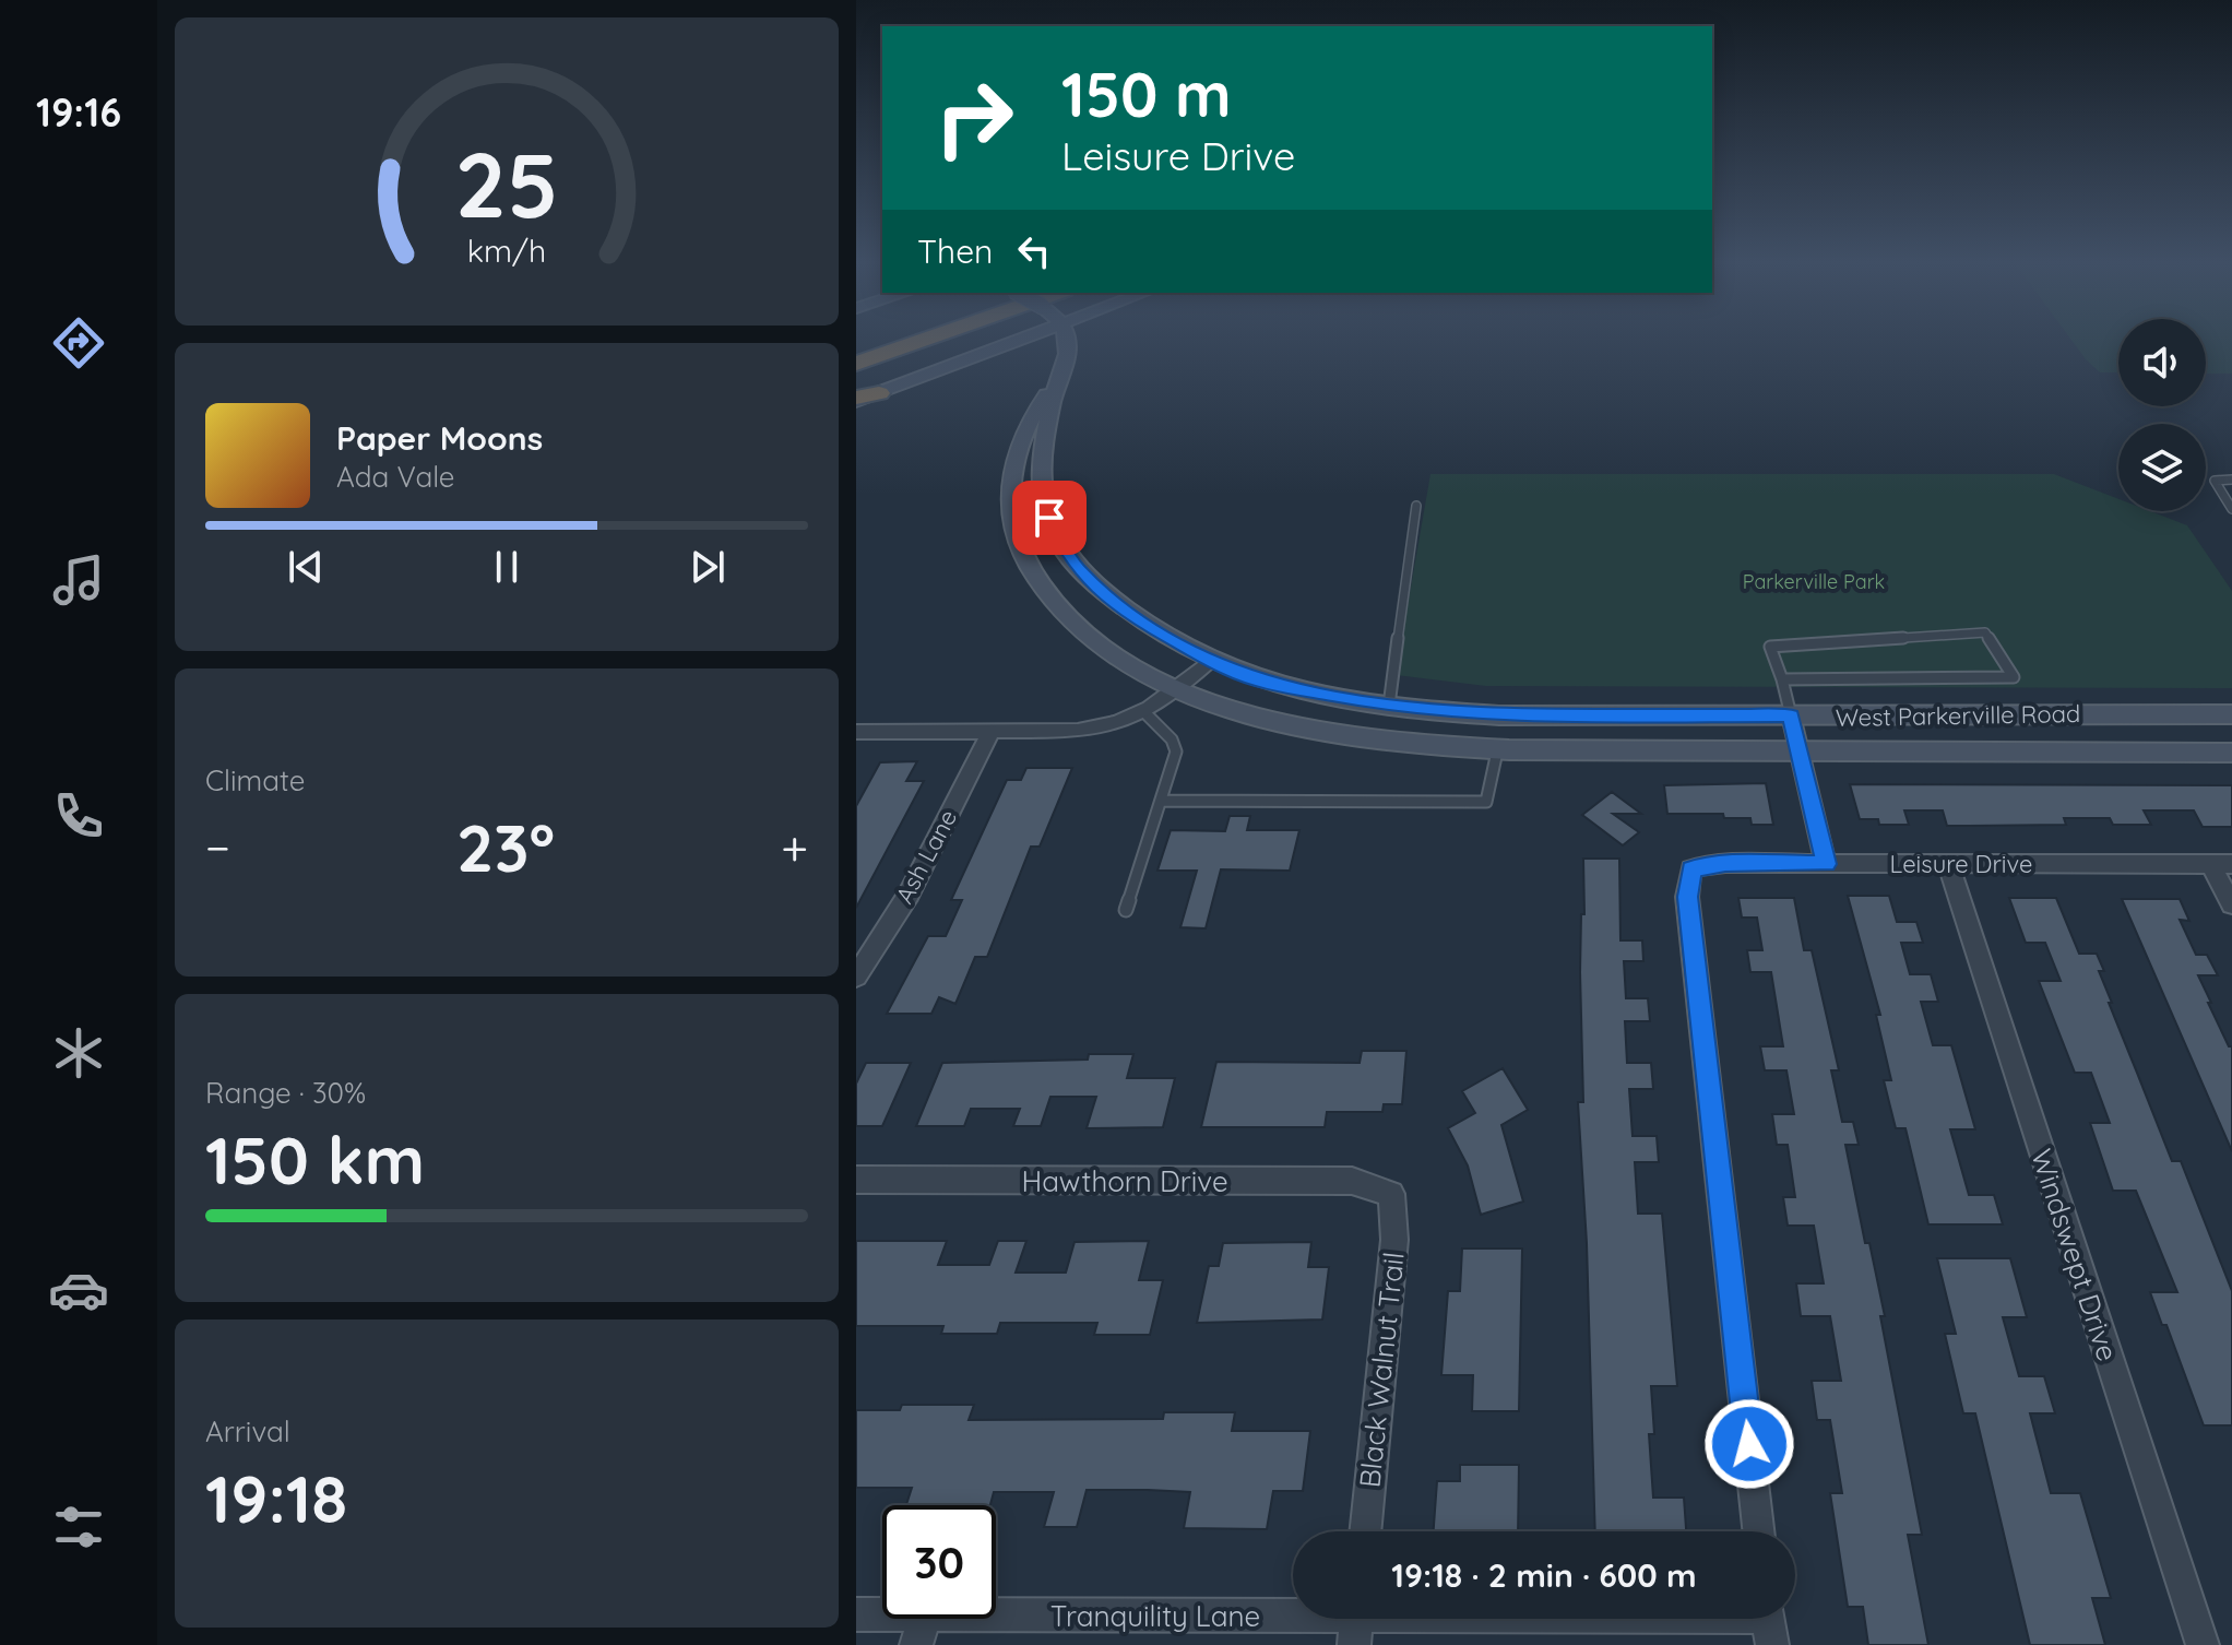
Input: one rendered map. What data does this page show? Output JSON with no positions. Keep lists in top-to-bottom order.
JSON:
{
  "streets": {
    "main road": ["West Parkerville Road"],
    "street": [
      "Ash Lane",
      "Leisure Drive",
      "Hawthorn Drive",
      "Windswept Drive",
      "Black Walnut Trail",
      "Tranquility Lane"
    ]
  },
  "crossings": [
    ["Leisure Drive", "Windswept Drive"],
    ["Hawthorn Drive", "Black Walnut Trail"]
  ],
  "parks": ["Parkerville Park"],
  "page": {
    "tabs": "19:16",
    "turn": ["150 m", "Leisure Drive"],
    "then": "Then",
    "song": ["Paper Moons", "Ada Vale"],
    "tile": [
      "Climate",
      ["Range · 30%", "150 km"],
      ["Arrival", "19:18"]
    ],
    "heat": ["−", "23°", "+"],
    "limit": "30",
    "trip": "19:18 · 2 min · 600 m",
    "gauge": ["25", "km/h"]
  }
}
